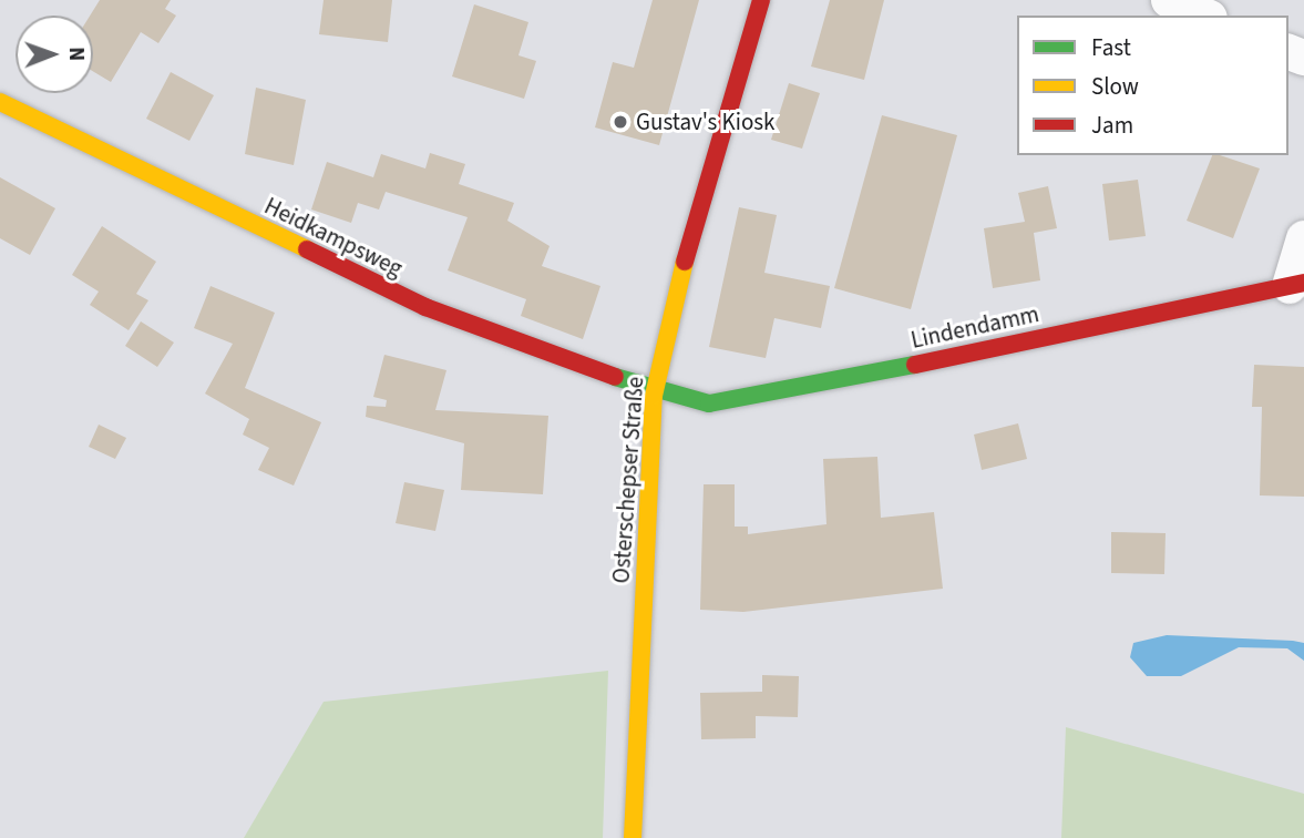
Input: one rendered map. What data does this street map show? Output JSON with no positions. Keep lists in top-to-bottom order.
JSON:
{
  "streets": {
    "street": ["Heidkampsweg", "Lindendamm", "Osterschepser Straße"]
  },
  "crossings": [
    ["Heidkampsweg", "Lindendamm"],
    ["Heidkampsweg", "Osterschepser Straße"],
    ["Lindendamm", "Osterschepser Straße"]
  ],
  "places": ["Gustav's Kiosk"],
  "legend": ["Fast", "Slow", "Jam"],
  "north": "right"
}
